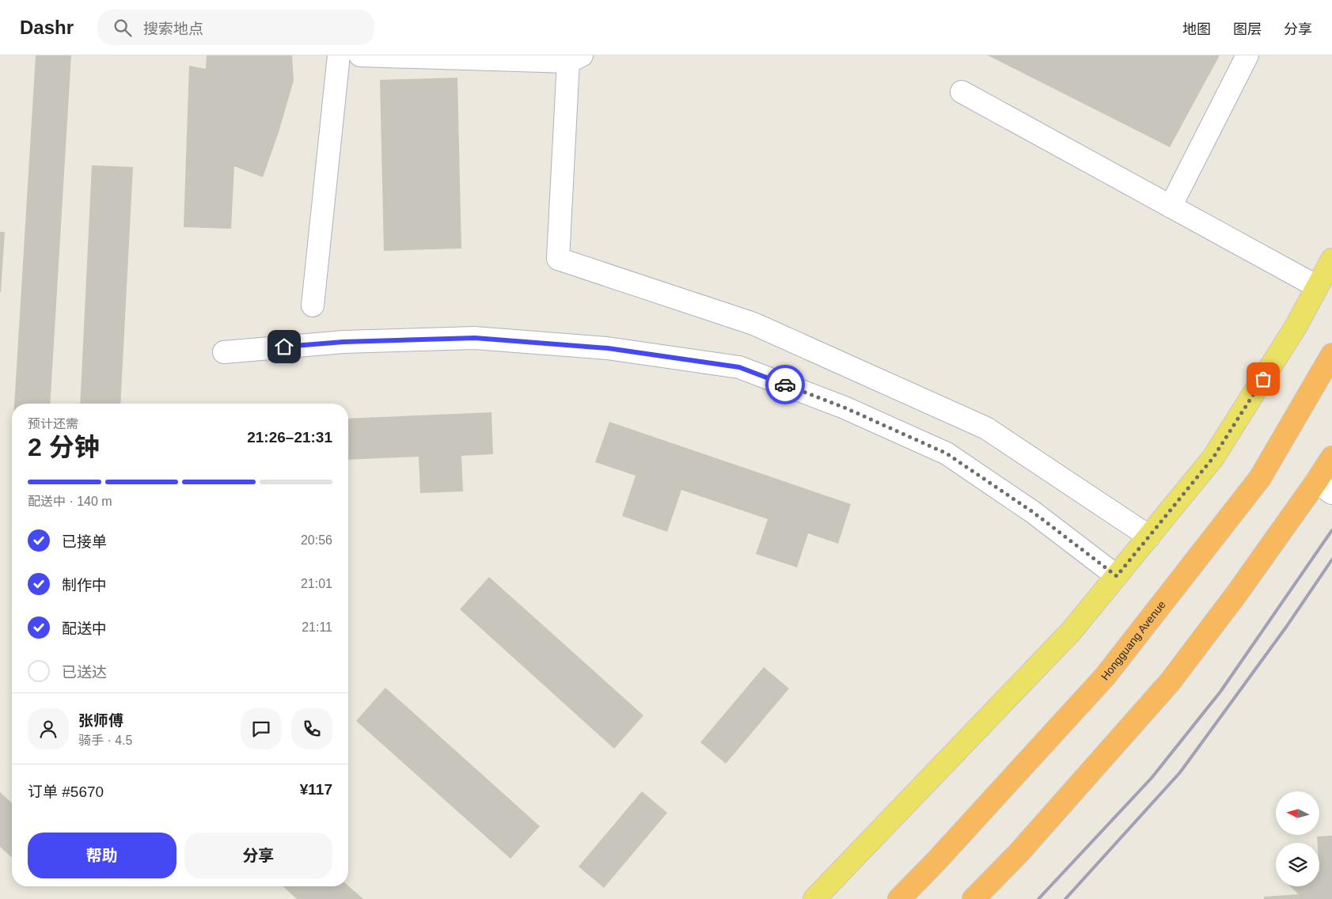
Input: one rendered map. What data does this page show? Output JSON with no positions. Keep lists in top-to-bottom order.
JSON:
{
  "streets": {
    "highway": ["Hongguang Avenue"]
  },
  "north": "left",
  "page": {
    "header": "Dashr",
    "search": "搜索地点",
    "nav": ["地图", "图层", "分享"],
    "heading": ["2 分钟", "预计还需", "21:26–21:31"],
    "panel": [
      "张师傅",
      "骑手 · 4.5",
      "订单 #5670",
      "¥117"
    ],
    "bar": "配送中 · 140 m",
    "list": [
      ["已接单", "20:56"],
      ["制作中", "21:01"],
      ["配送中", "21:11"],
      "已送达"
    ],
    "buttons": ["帮助", "分享"]
  }
}
